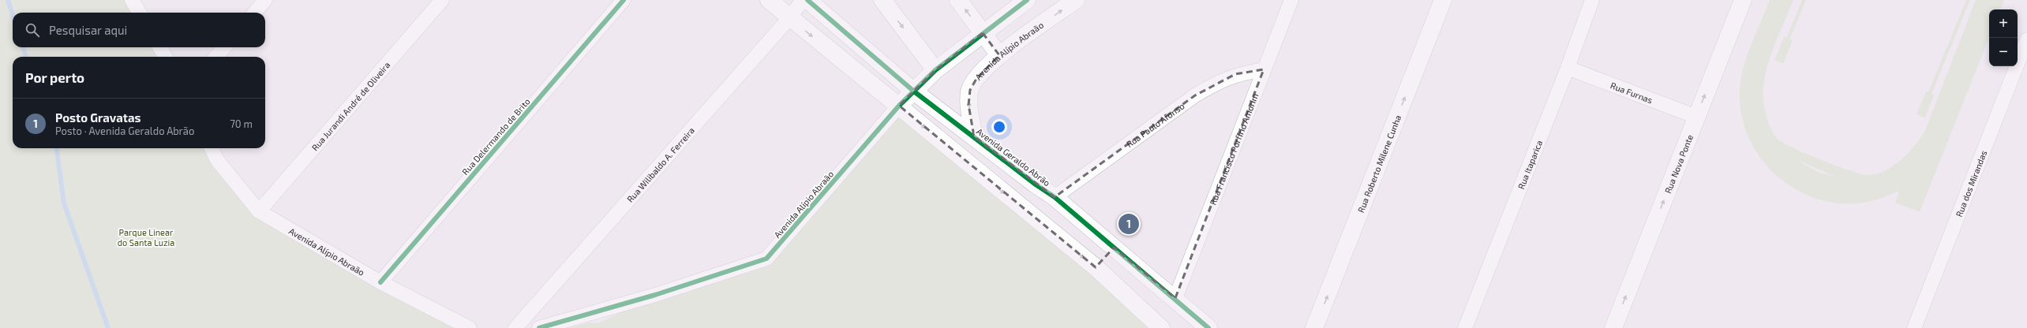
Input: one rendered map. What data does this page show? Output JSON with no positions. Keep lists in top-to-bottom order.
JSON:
{
  "streets": {
    "street": [
      "Avenida Alípio Abraão",
      "Rua Furnas",
      "Rua Jurandi André de Oliveira",
      "Rua Paulo Afonso",
      "Rua Delermando de Brito",
      "Rua Francisco Porfírio Amorim",
      "Avenida Geraldo Abrão",
      "Rua Roberto Milene Cunha",
      "Rua Nova Ponte",
      "Rua Wilibaldo A. Ferreira",
      "Rua Itaparica",
      "Rua dos Mirandas"
    ]
  },
  "crossings": [
    ["Avenida Alípio Abraão", "Rua Jurandi André de Oliveira"],
    ["Avenida Alípio Abraão", "Rua Delermando de Brito"],
    ["Avenida Alípio Abraão", "Avenida Geraldo Abrão"],
    ["Rua Furnas", "Rua Nova Ponte"],
    ["Rua Furnas", "Rua Itaparica"],
    ["Rua Paulo Afonso", "Rua Francisco Porfírio Amorim"],
    ["Rua Paulo Afonso", "Avenida Geraldo Abrão"],
    ["Rua Francisco Porfírio Amorim", "Avenida Geraldo Abrão"]
  ],
  "one_way": ["Rua Roberto Milene Cunha", "Rua Nova Ponte"],
  "parks": ["Parque Linear do Santa Luzia"],
  "page": {
    "map_buttons": ["+", "−"],
    "search": "Pesquisar aqui",
    "heading": "Por perto",
    "list": [
      {
        "mark": "1",
        "name": "Posto Gravatas",
        "note": "Posto · Avenida Geraldo Abrão",
        "value": "70 m"
      }
    ],
    "pins": "1"
  }
}
